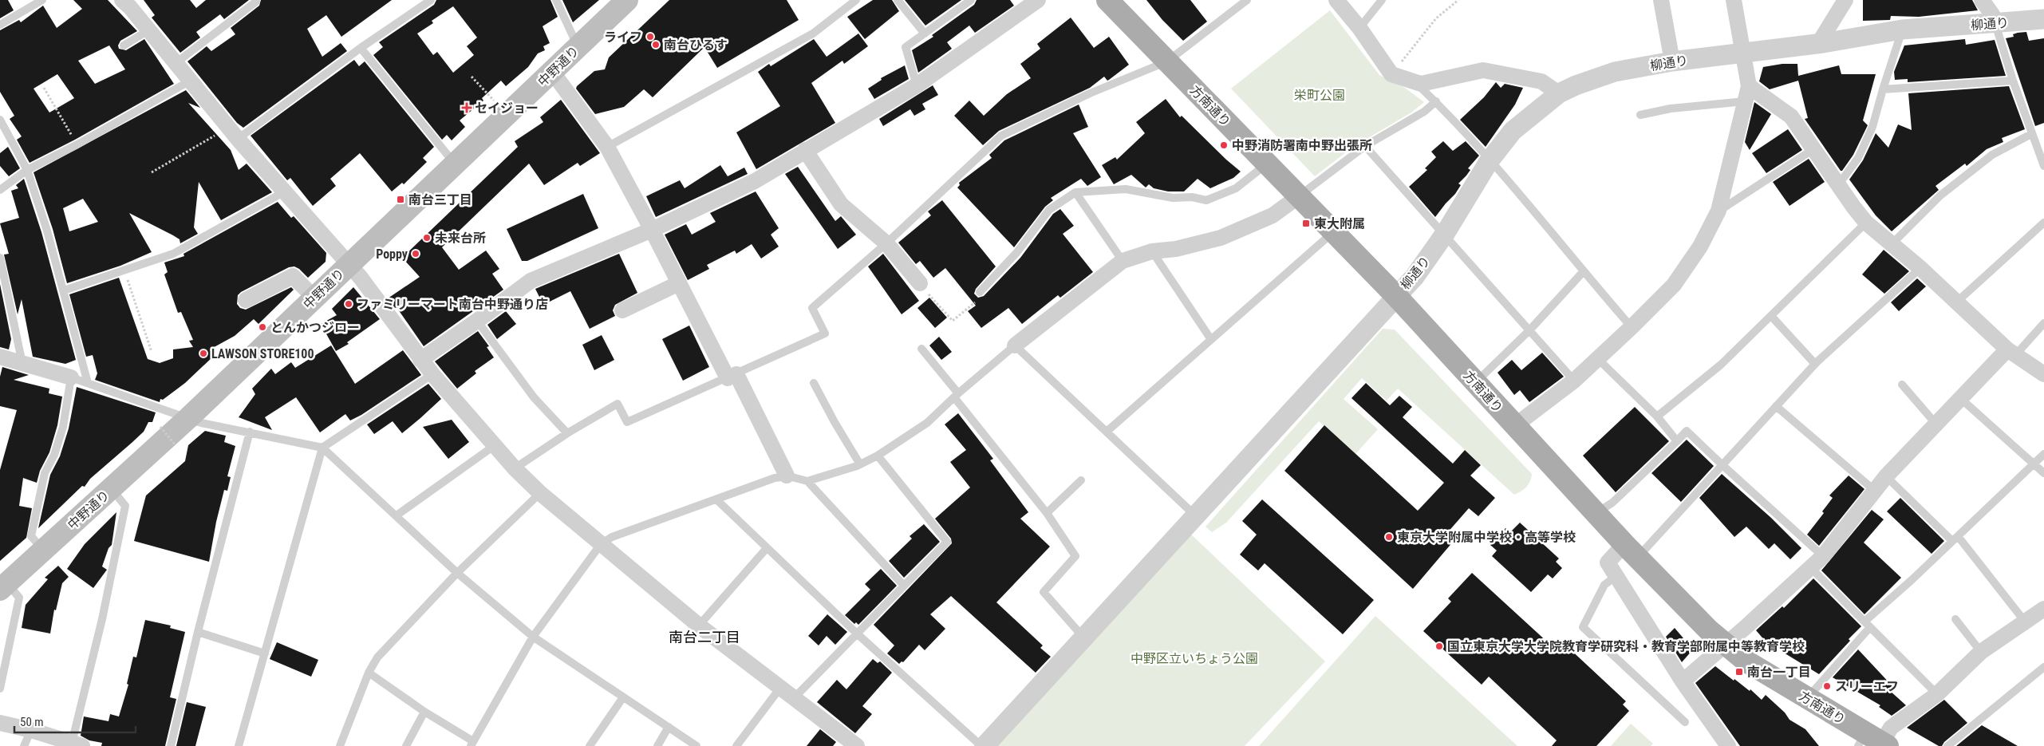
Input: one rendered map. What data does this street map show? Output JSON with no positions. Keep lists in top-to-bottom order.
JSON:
{
  "streets": {
    "main road": ["中野通り", "方南通り"],
    "street": ["柳通り"]
  },
  "crossings": [
    ["柳通り", "方南通り"]
  ],
  "districts": ["南台二丁目"],
  "parks": ["栄町公園", "中野区立いちょう公園"],
  "places": {
    "other": [
      "ライフ",
      "南台ひるす",
      "中野消防署南中野出張所",
      "未来台所",
      "Poppy",
      "ファミリーマート南台中野通り店",
      "とんかつジロー",
      "LAWSON STORE100",
      "東京大学附属中学校・高等学校",
      "国立東京大学大学院教育学研究科・教育学部附属中等教育学校",
      "スリーエフ"
    ],
    "health": ["セイジョー"],
    "transit": ["南台三丁目", "東大附属", "南台一丁目"]
  },
  "scale_bar": "50 m"
}
